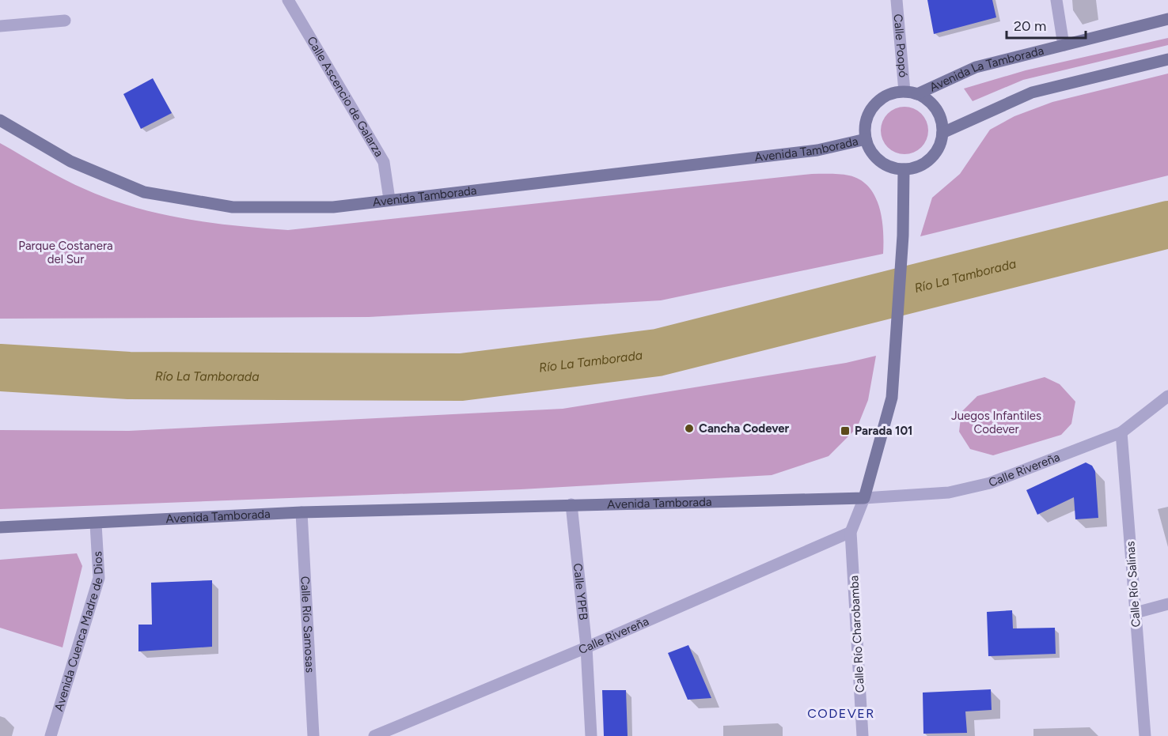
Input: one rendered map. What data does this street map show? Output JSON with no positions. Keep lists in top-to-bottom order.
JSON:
{
  "streets": {
    "main road": ["Avenida La Tamborada", "Avenida Tamborada"],
    "street": [
      "Calle Poopó",
      "Calle Ascencio de Galarza",
      "Calle Rivereña",
      "Calle Río Salinas",
      "Calle YPFB",
      "Calle Río Samosas",
      "Avenida Cuenca Madre de Dios",
      "Calle Río Charobamba"
    ]
  },
  "crossings": [
    ["Calle Poopó", "Avenida La Tamborada"],
    ["Calle Poopó", "Avenida Tamborada"],
    ["Avenida La Tamborada", "Avenida Tamborada"],
    ["Calle Ascencio de Galarza", "Avenida Tamborada"],
    ["Avenida Tamborada", "Calle Rivereña"],
    ["Avenida Tamborada", "Calle YPFB"],
    ["Avenida Tamborada", "Calle Río Samosas"],
    ["Avenida Tamborada", "Avenida Cuenca Madre de Dios"],
    ["Calle Rivereña", "Calle Río Salinas"],
    ["Calle Rivereña", "Calle YPFB"],
    ["Calle Rivereña", "Calle Río Charobamba"]
  ],
  "districts": ["CODEVER"],
  "water": ["Río La Tamborada"],
  "parks": ["Parque Costanera del Sur", "Juegos Infantiles Codever"],
  "places": {
    "other": ["Cancha Codever"],
    "transit": ["Parada 101"]
  },
  "scale_bar": "20 m"
}
